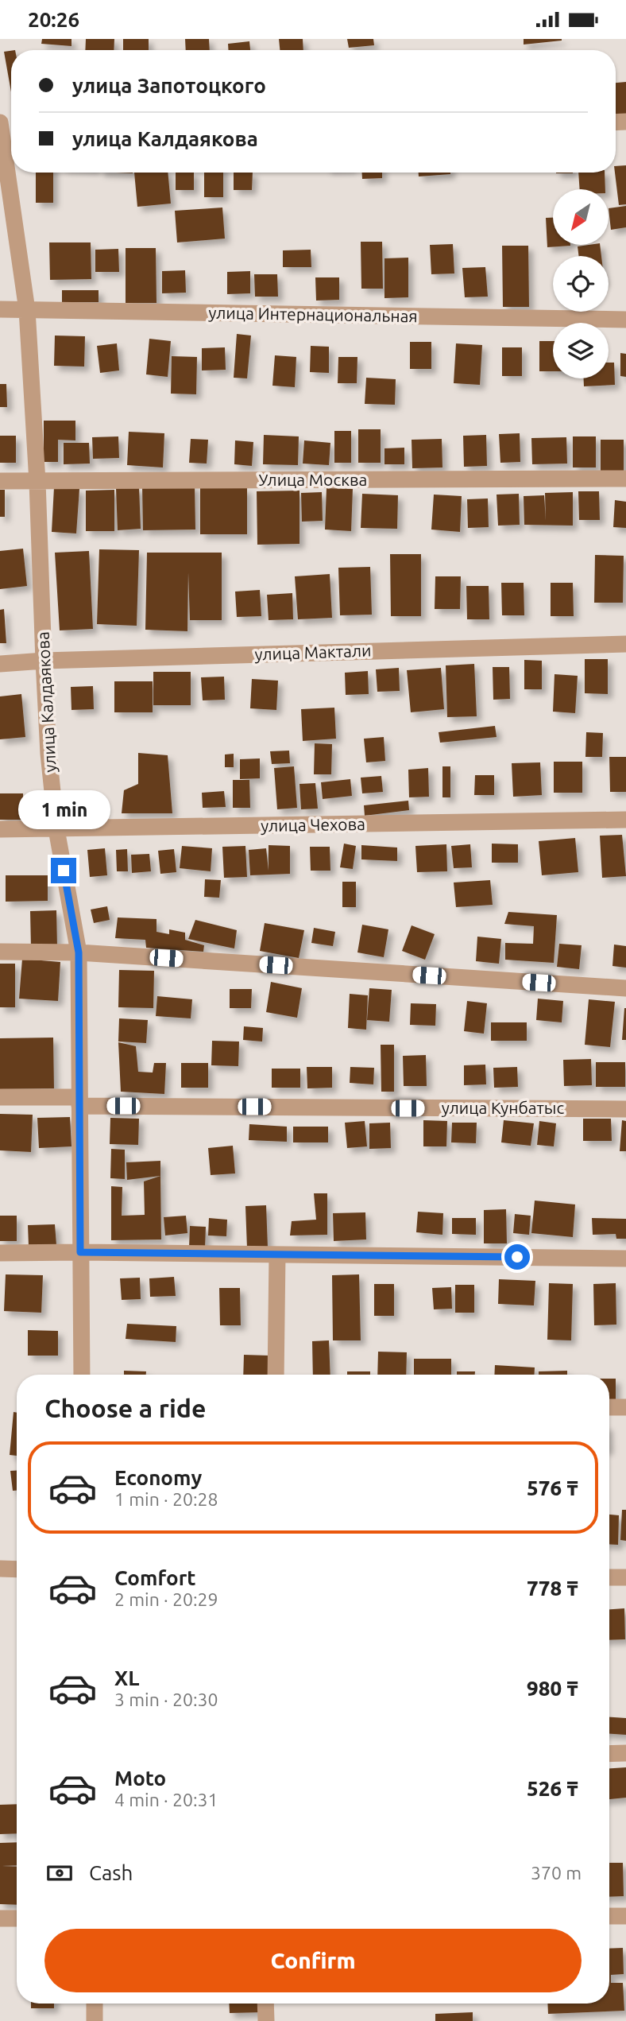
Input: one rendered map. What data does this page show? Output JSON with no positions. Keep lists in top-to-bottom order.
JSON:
{
  "streets": {
    "street": [
      "улица Интернациональная",
      "Улица Москва",
      "улица Мактали",
      "улица Калдаякова",
      "улица Чехова",
      "улица Кунбатыс"
    ]
  },
  "crossings": [
    ["улица Интернациональная", "улица Калдаякова"],
    ["Улица Москва", "улица Калдаякова"],
    ["улица Мактали", "улица Калдаякова"],
    ["улица Калдаякова", "улица Чехова"],
    ["улица Калдаякова", "улица Кунбатыс"]
  ],
  "north": "bottom left",
  "page": {
    "status": "20:26",
    "banner": ["улица Запотоцкого", "улица Калдаякова"],
    "bubble": "1 min",
    "heading": "Choose a ride",
    "list": [
      {
        "name": "Economy",
        "note": "1 min · 20:28",
        "value": "576 ₸"
      },
      {
        "name": "Comfort",
        "note": "2 min · 20:29",
        "value": "778 ₸"
      },
      {
        "name": "XL",
        "note": "3 min · 20:30",
        "value": "980 ₸"
      },
      {
        "name": "Moto",
        "note": "4 min · 20:31",
        "value": "526 ₸"
      }
    ],
    "pay": ["Cash", "370 m"],
    "buttons": "Confirm"
  }
}
